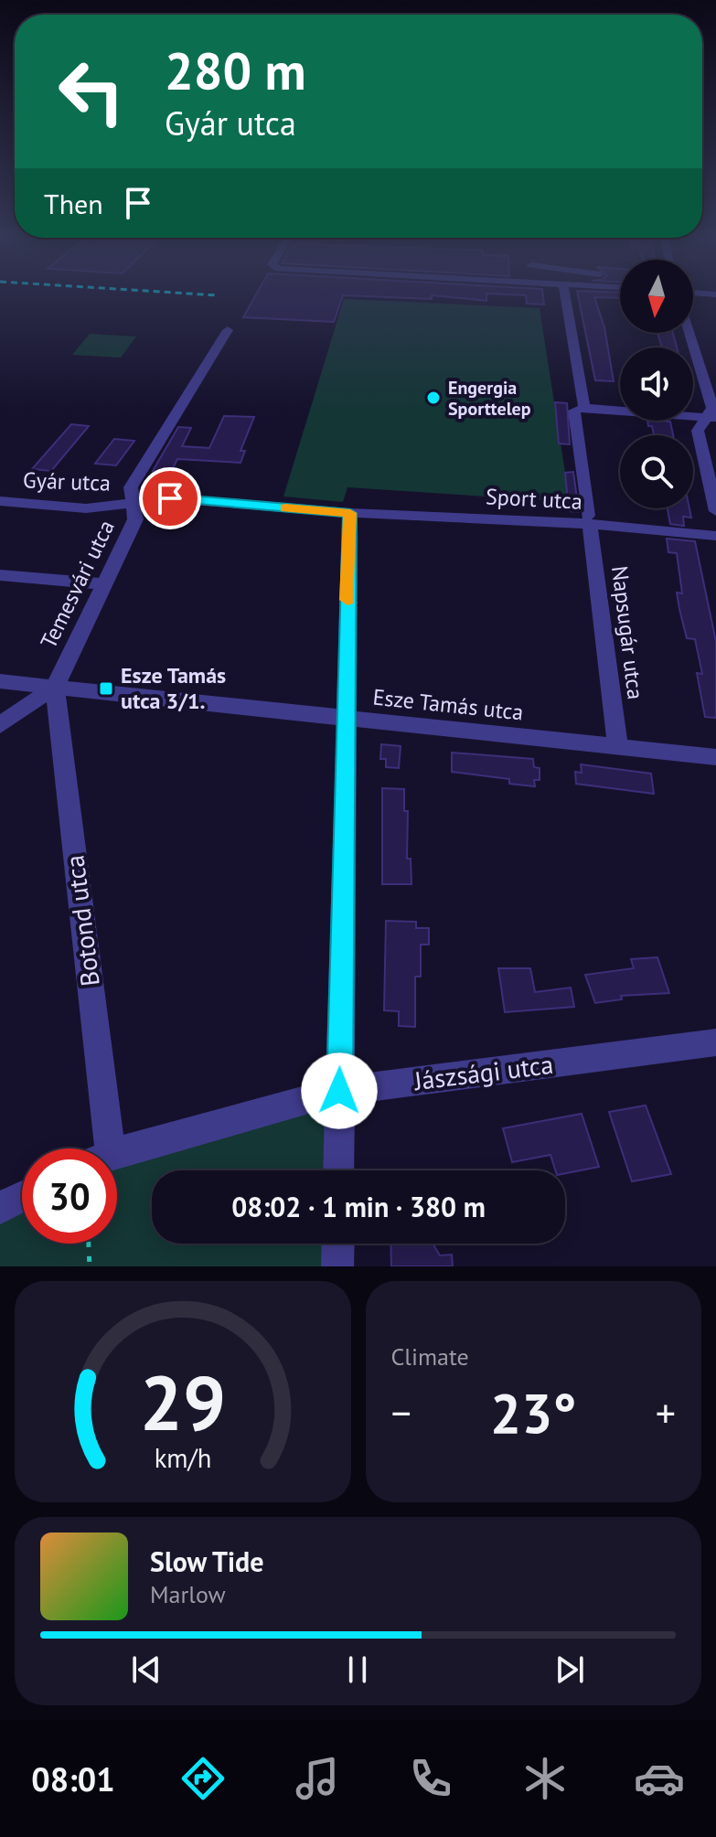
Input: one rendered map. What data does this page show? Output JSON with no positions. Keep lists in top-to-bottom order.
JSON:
{
  "streets": {
    "street": [
      "Gyár utca",
      "Sport utca",
      "Temesvári utca",
      "Napsugár utca",
      "Esze Tamás utca",
      "Botond utca",
      "Jászsági utca"
    ]
  },
  "crossings": [
    ["Gyár utca", "Sport utca"],
    ["Gyár utca", "Temesvári utca"],
    ["Sport utca", "Napsugár utca"],
    ["Temesvári utca", "Esze Tamás utca"],
    ["Temesvári utca", "Botond utca"],
    ["Napsugár utca", "Esze Tamás utca"],
    ["Esze Tamás utca", "Botond utca"]
  ],
  "places": {
    "other": ["Engergia Sporttelep"],
    "transit": ["Esze Tamás utca 3/1."]
  },
  "north": "bottom",
  "page": {
    "turn": ["280 m", "Gyár utca"],
    "then": "Then",
    "limit": "30",
    "trip": "08:02 · 1 min · 380 m",
    "tile": "Climate",
    "heat": ["−", "23°", "+"],
    "song": ["Slow Tide", "Marlow"],
    "tabs": "08:01",
    "gauge": ["29", "km/h"]
  }
}
